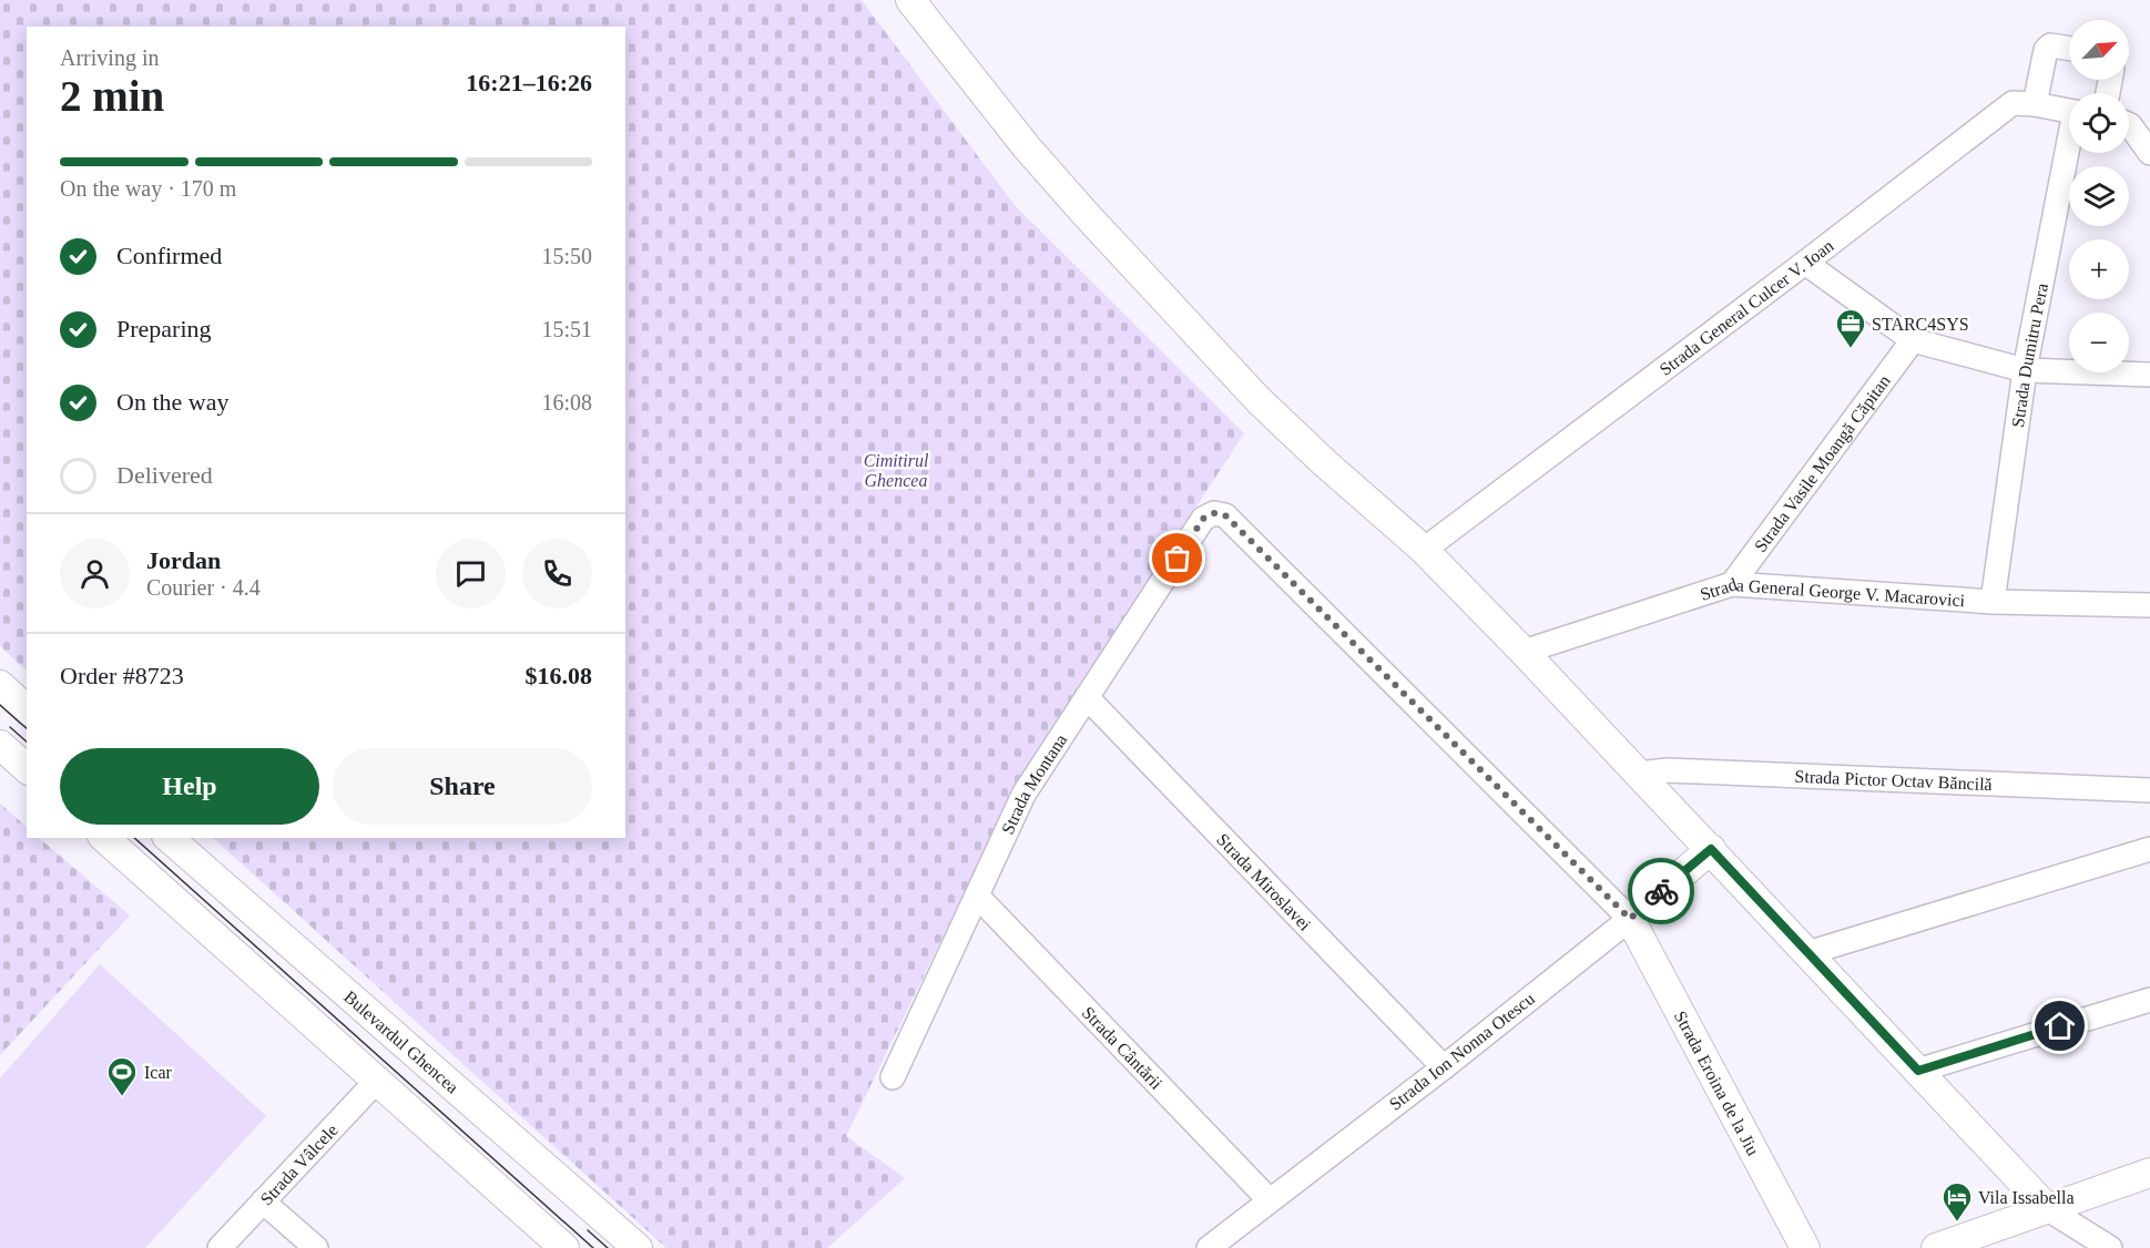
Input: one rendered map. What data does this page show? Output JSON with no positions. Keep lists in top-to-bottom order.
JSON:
{
  "streets": {
    "main road": ["Bulevardul Ghencea", "Strada Ion Nonna Otescu", "Strada Eroina de la Jiu"],
    "street": [
      "Strada General Culcer V. Ioan",
      "Strada Dumitru Pera",
      "Strada Vasile Moangă Căpitan",
      "Strada General George V. Macarovici",
      "Strada Pictor Octav Băncilă",
      "Strada Montana",
      "Strada Miroslavei",
      "Strada Cântării",
      "Strada Vâlcele"
    ]
  },
  "crossings": [
    ["Strada Dumitru Pera", "Strada General George V. Macarovici"],
    ["Strada Vasile Moangă Căpitan", "Strada General George V. Macarovici"],
    ["Strada Montana", "Strada Miroslavei"],
    ["Strada Montana", "Strada Cântării"],
    ["Strada Montana", "Strada Ion Nonna Otescu"],
    ["Strada Montana", "Strada Eroina de la Jiu"],
    ["Strada Miroslavei", "Strada Ion Nonna Otescu"],
    ["Strada Cântării", "Strada Ion Nonna Otescu"],
    ["Strada Ion Nonna Otescu", "Strada Eroina de la Jiu"]
  ],
  "parks": ["Cimitirul Ghencea"],
  "places": {
    "office": ["STARC4SYS"],
    "sports": ["Icar"],
    "hotel": ["Vila Issabella"]
  },
  "north": "top right",
  "page": {
    "map_buttons": ["+", "−"],
    "heading": ["2 min", "Arriving in", "16:21–16:26"],
    "panel": [
      "Jordan",
      "Courier · 4.4",
      "Order #8723",
      "$16.08"
    ],
    "bar": "On the way · 170 m",
    "list": [
      ["Confirmed", "15:50"],
      ["Preparing", "15:51"],
      ["On the way", "16:08"],
      "Delivered"
    ],
    "buttons": ["Help", "Share"]
  }
}
